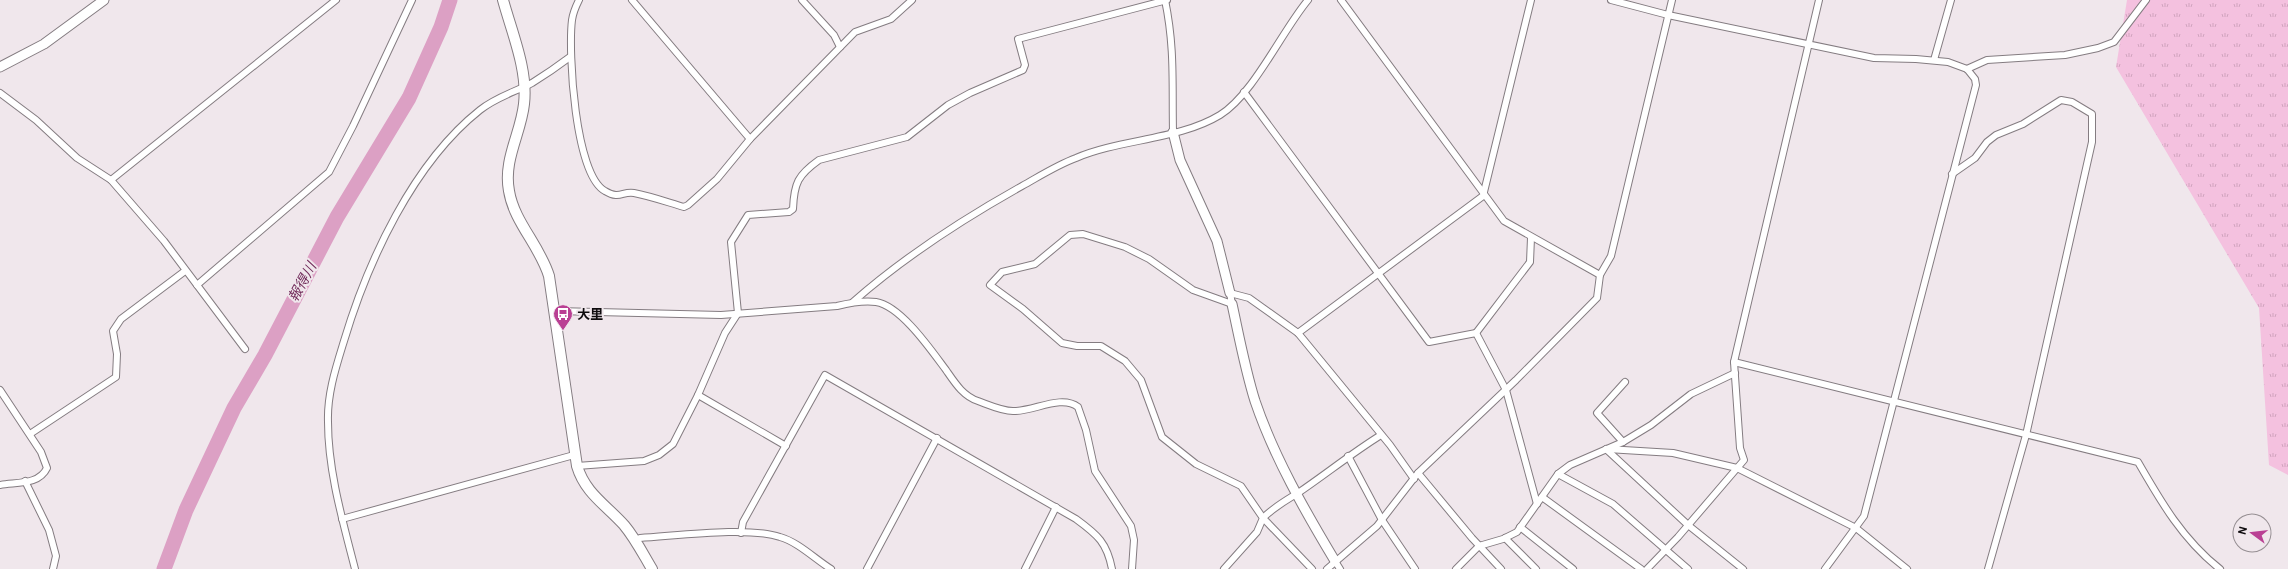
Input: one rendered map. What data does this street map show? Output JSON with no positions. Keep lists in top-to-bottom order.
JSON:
{
  "water": ["報得川"],
  "places": {
    "bus stop": ["大里"]
  },
  "north": "left"
}
